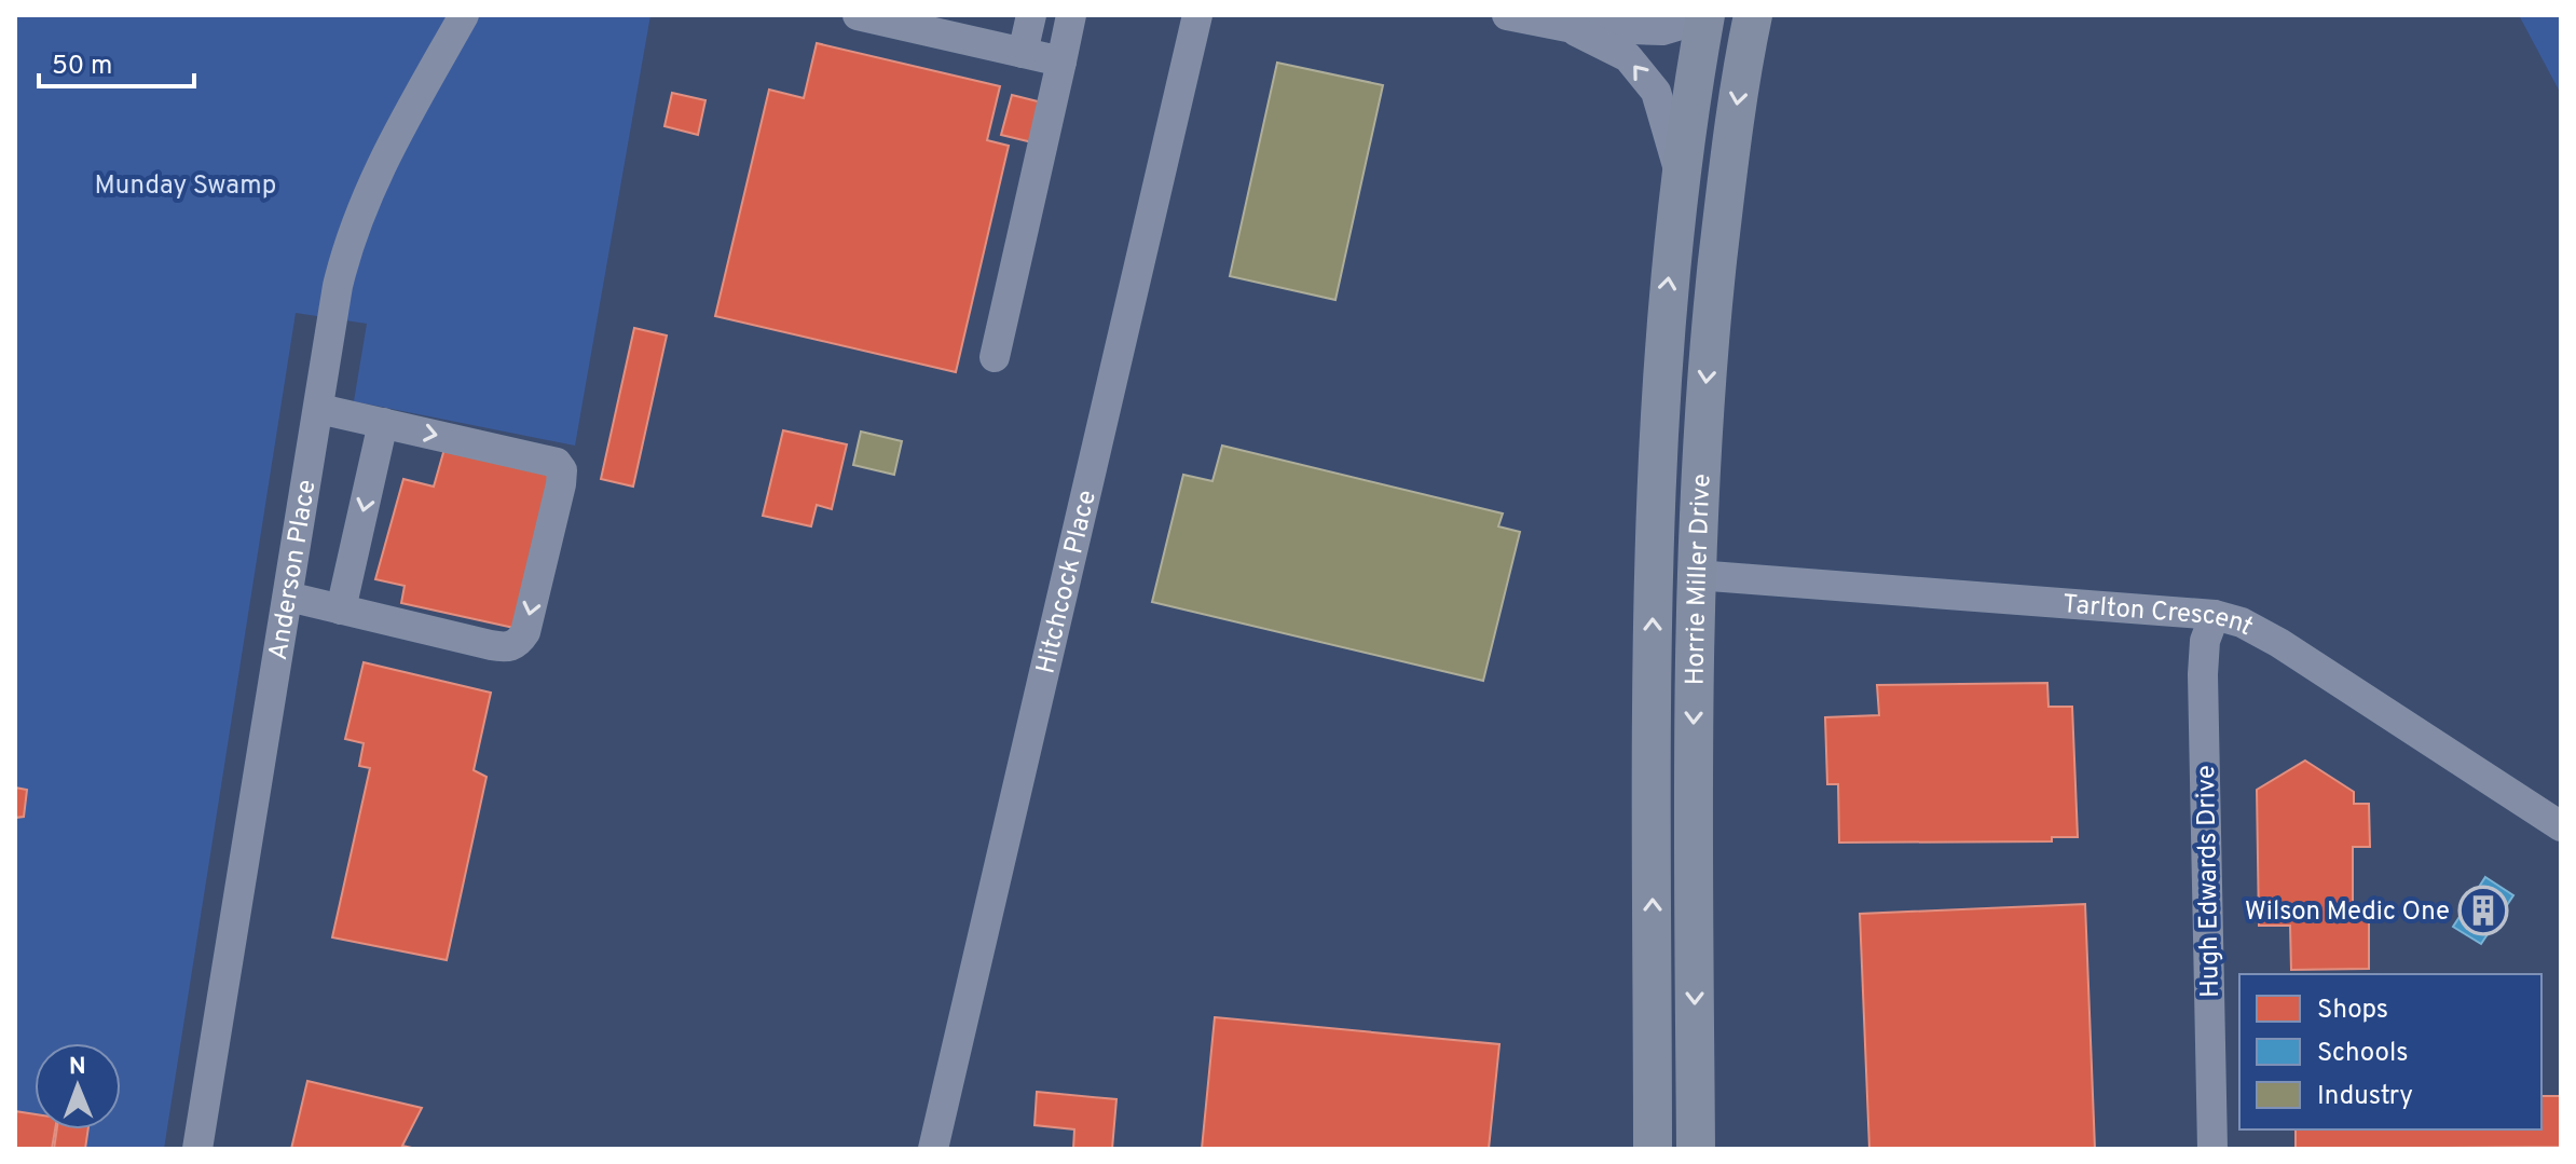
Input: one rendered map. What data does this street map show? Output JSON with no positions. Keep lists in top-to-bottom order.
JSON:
{
  "streets": {
    "main road": ["Horrie Miller Drive"],
    "street": [
      "Anderson Place",
      "Hitchcock Place",
      "Tarlton Crescent",
      "Hugh Edwards Drive"
    ]
  },
  "crossings": [
    ["Horrie Miller Drive", "Tarlton Crescent"],
    ["Tarlton Crescent", "Hugh Edwards Drive"]
  ],
  "parks": ["Munday Swamp"],
  "places": {
    "building": ["Wilson Medic One"]
  },
  "legend": ["Shops", "Schools", "Industry"],
  "scale_bar": "50 m",
  "north": "top"
}
